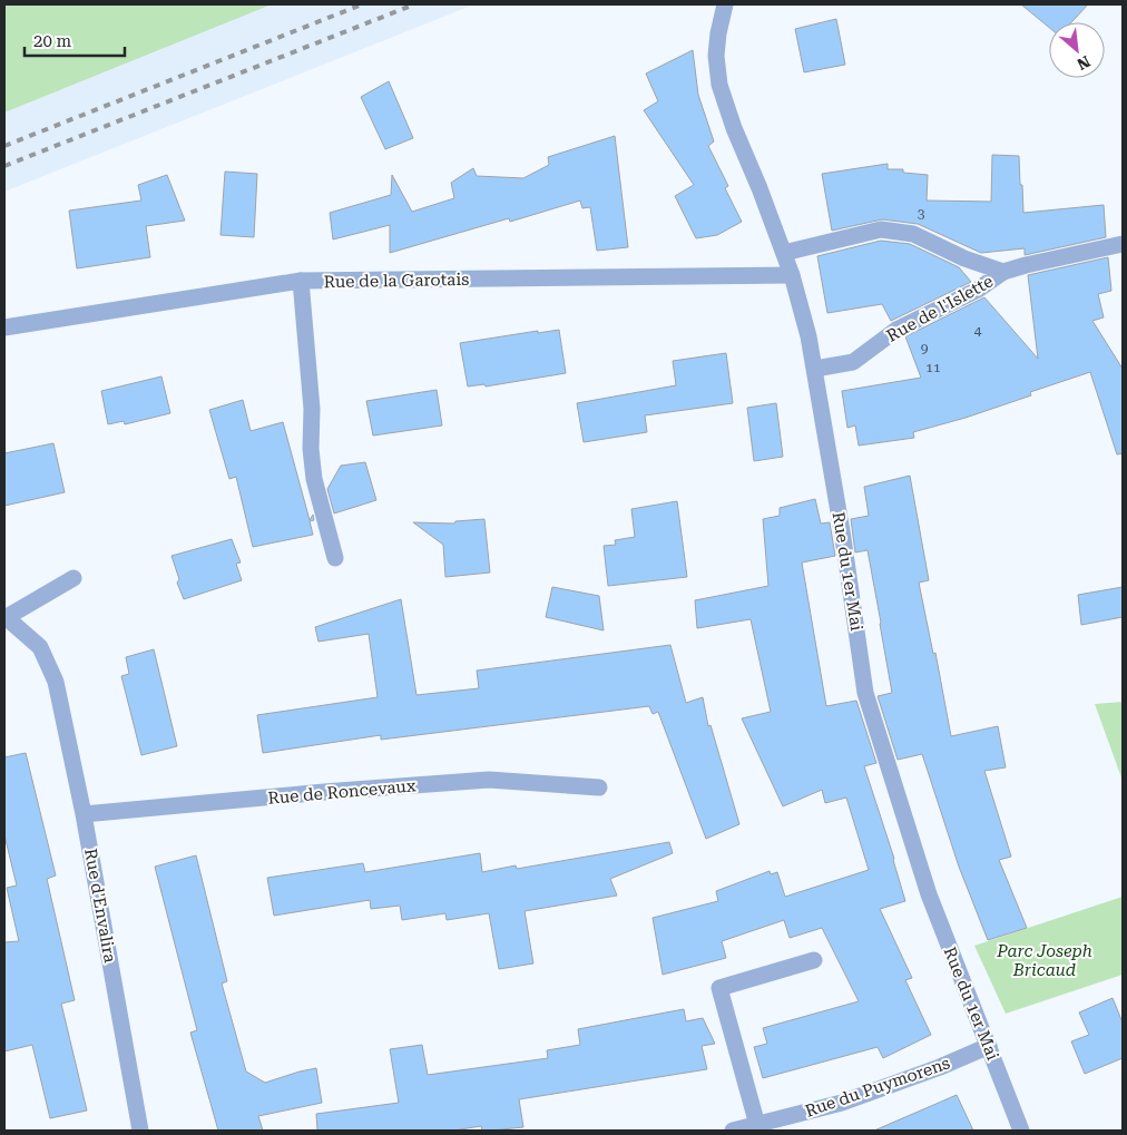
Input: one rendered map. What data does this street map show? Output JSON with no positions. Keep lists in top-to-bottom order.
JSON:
{
  "streets": {
    "street": [
      "Rue de la Garotais",
      "Rue de l'Islette",
      "Rue du 1er Mai",
      "Rue de Roncevaux",
      "Rue d'Envalira",
      "Rue du Puymorens"
    ]
  },
  "crossings": [
    ["Rue de la Garotais", "Rue du 1er Mai"],
    ["Rue de l'Islette", "Rue du 1er Mai"],
    ["Rue du 1er Mai", "Rue du Puymorens"],
    ["Rue de Roncevaux", "Rue d'Envalira"]
  ],
  "parks": ["Parc Joseph Bricaud"],
  "house_numbers": [
    "3",
    "4",
    "9",
    "11"
  ],
  "scale_bar": "20 m",
  "north": "bottom right"
}
